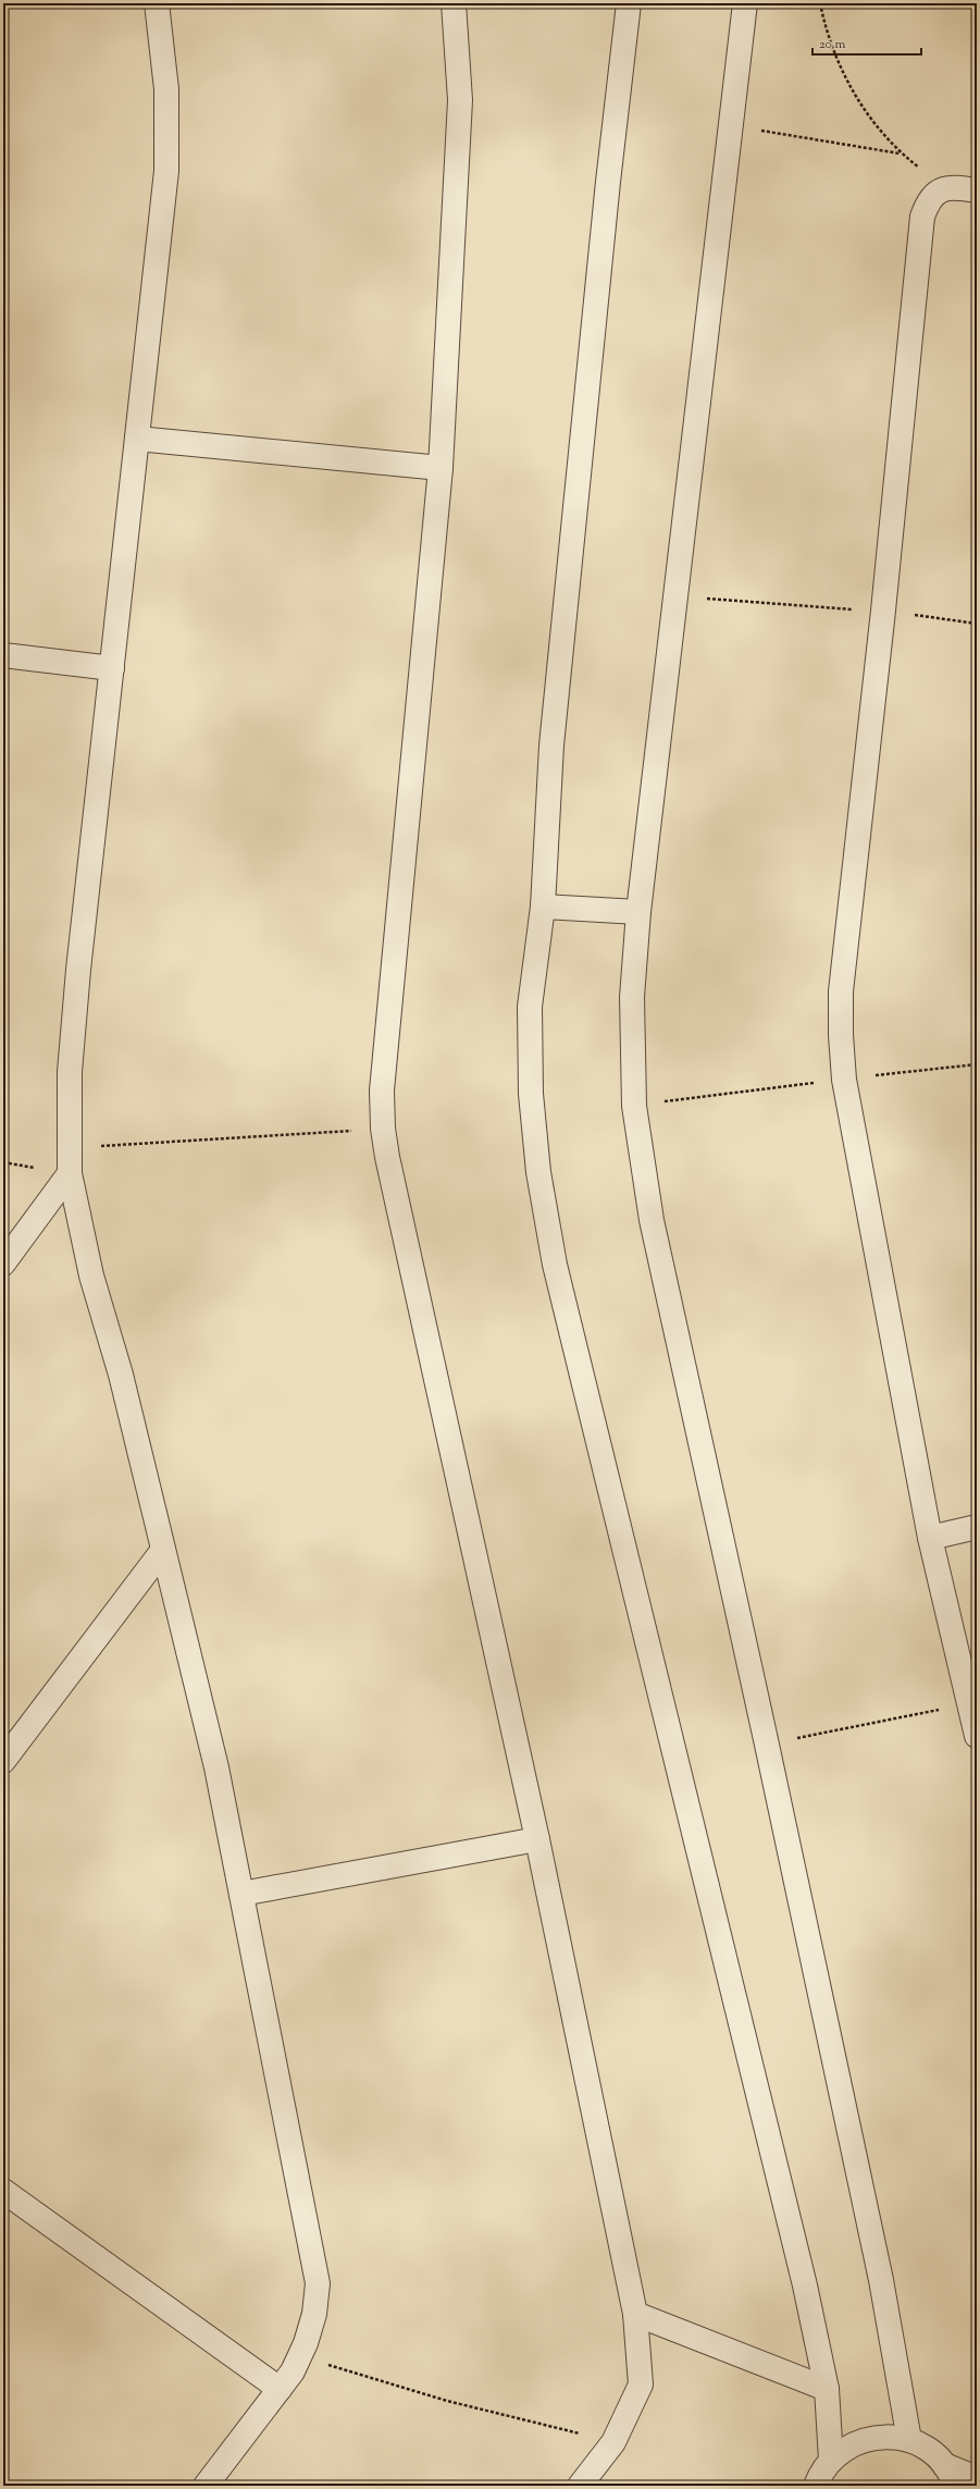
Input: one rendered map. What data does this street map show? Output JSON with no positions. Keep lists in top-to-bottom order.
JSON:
{
  "scale_bar": "20 m"
}
